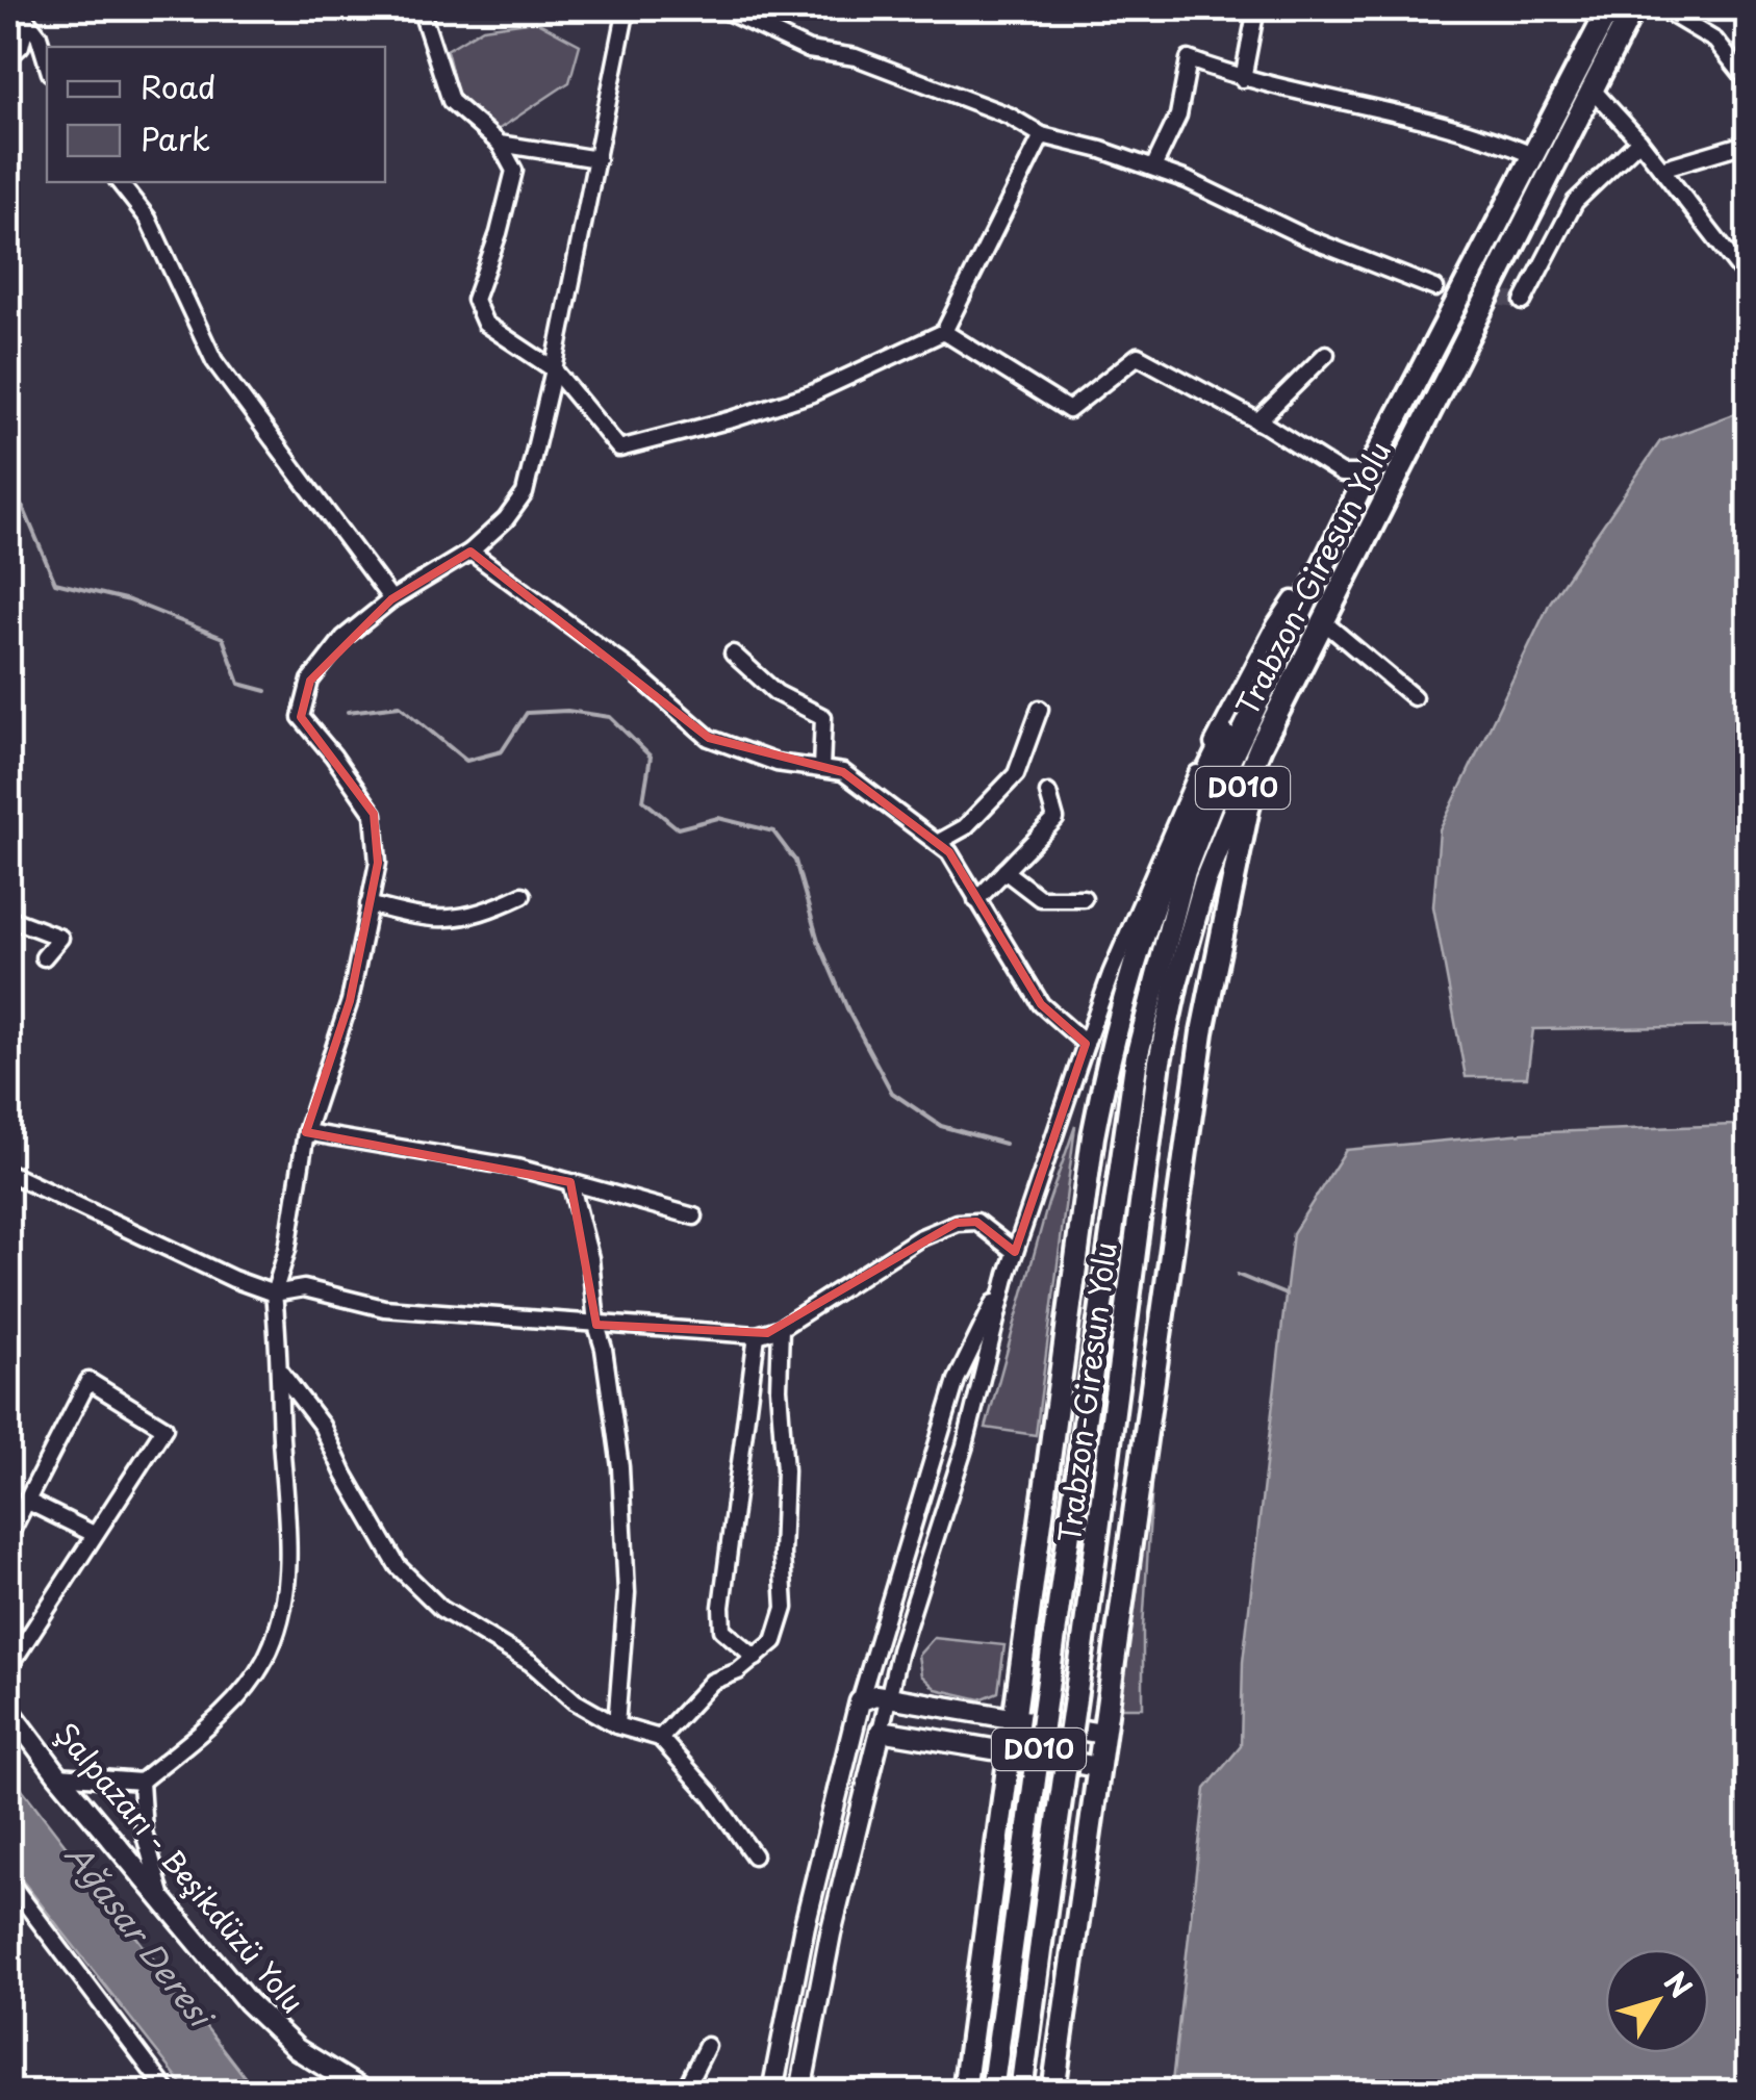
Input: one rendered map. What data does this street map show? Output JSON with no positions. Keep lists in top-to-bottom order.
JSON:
{
  "streets": {
    "highway": ["Trabzon-Giresun Yolu", "D010"],
    "main road": ["Şalpazarı - Beşikdüzü Yolu"]
  },
  "water": ["Ağasar Deresi"],
  "legend": ["Road", "Park"],
  "north": "top right"
}
